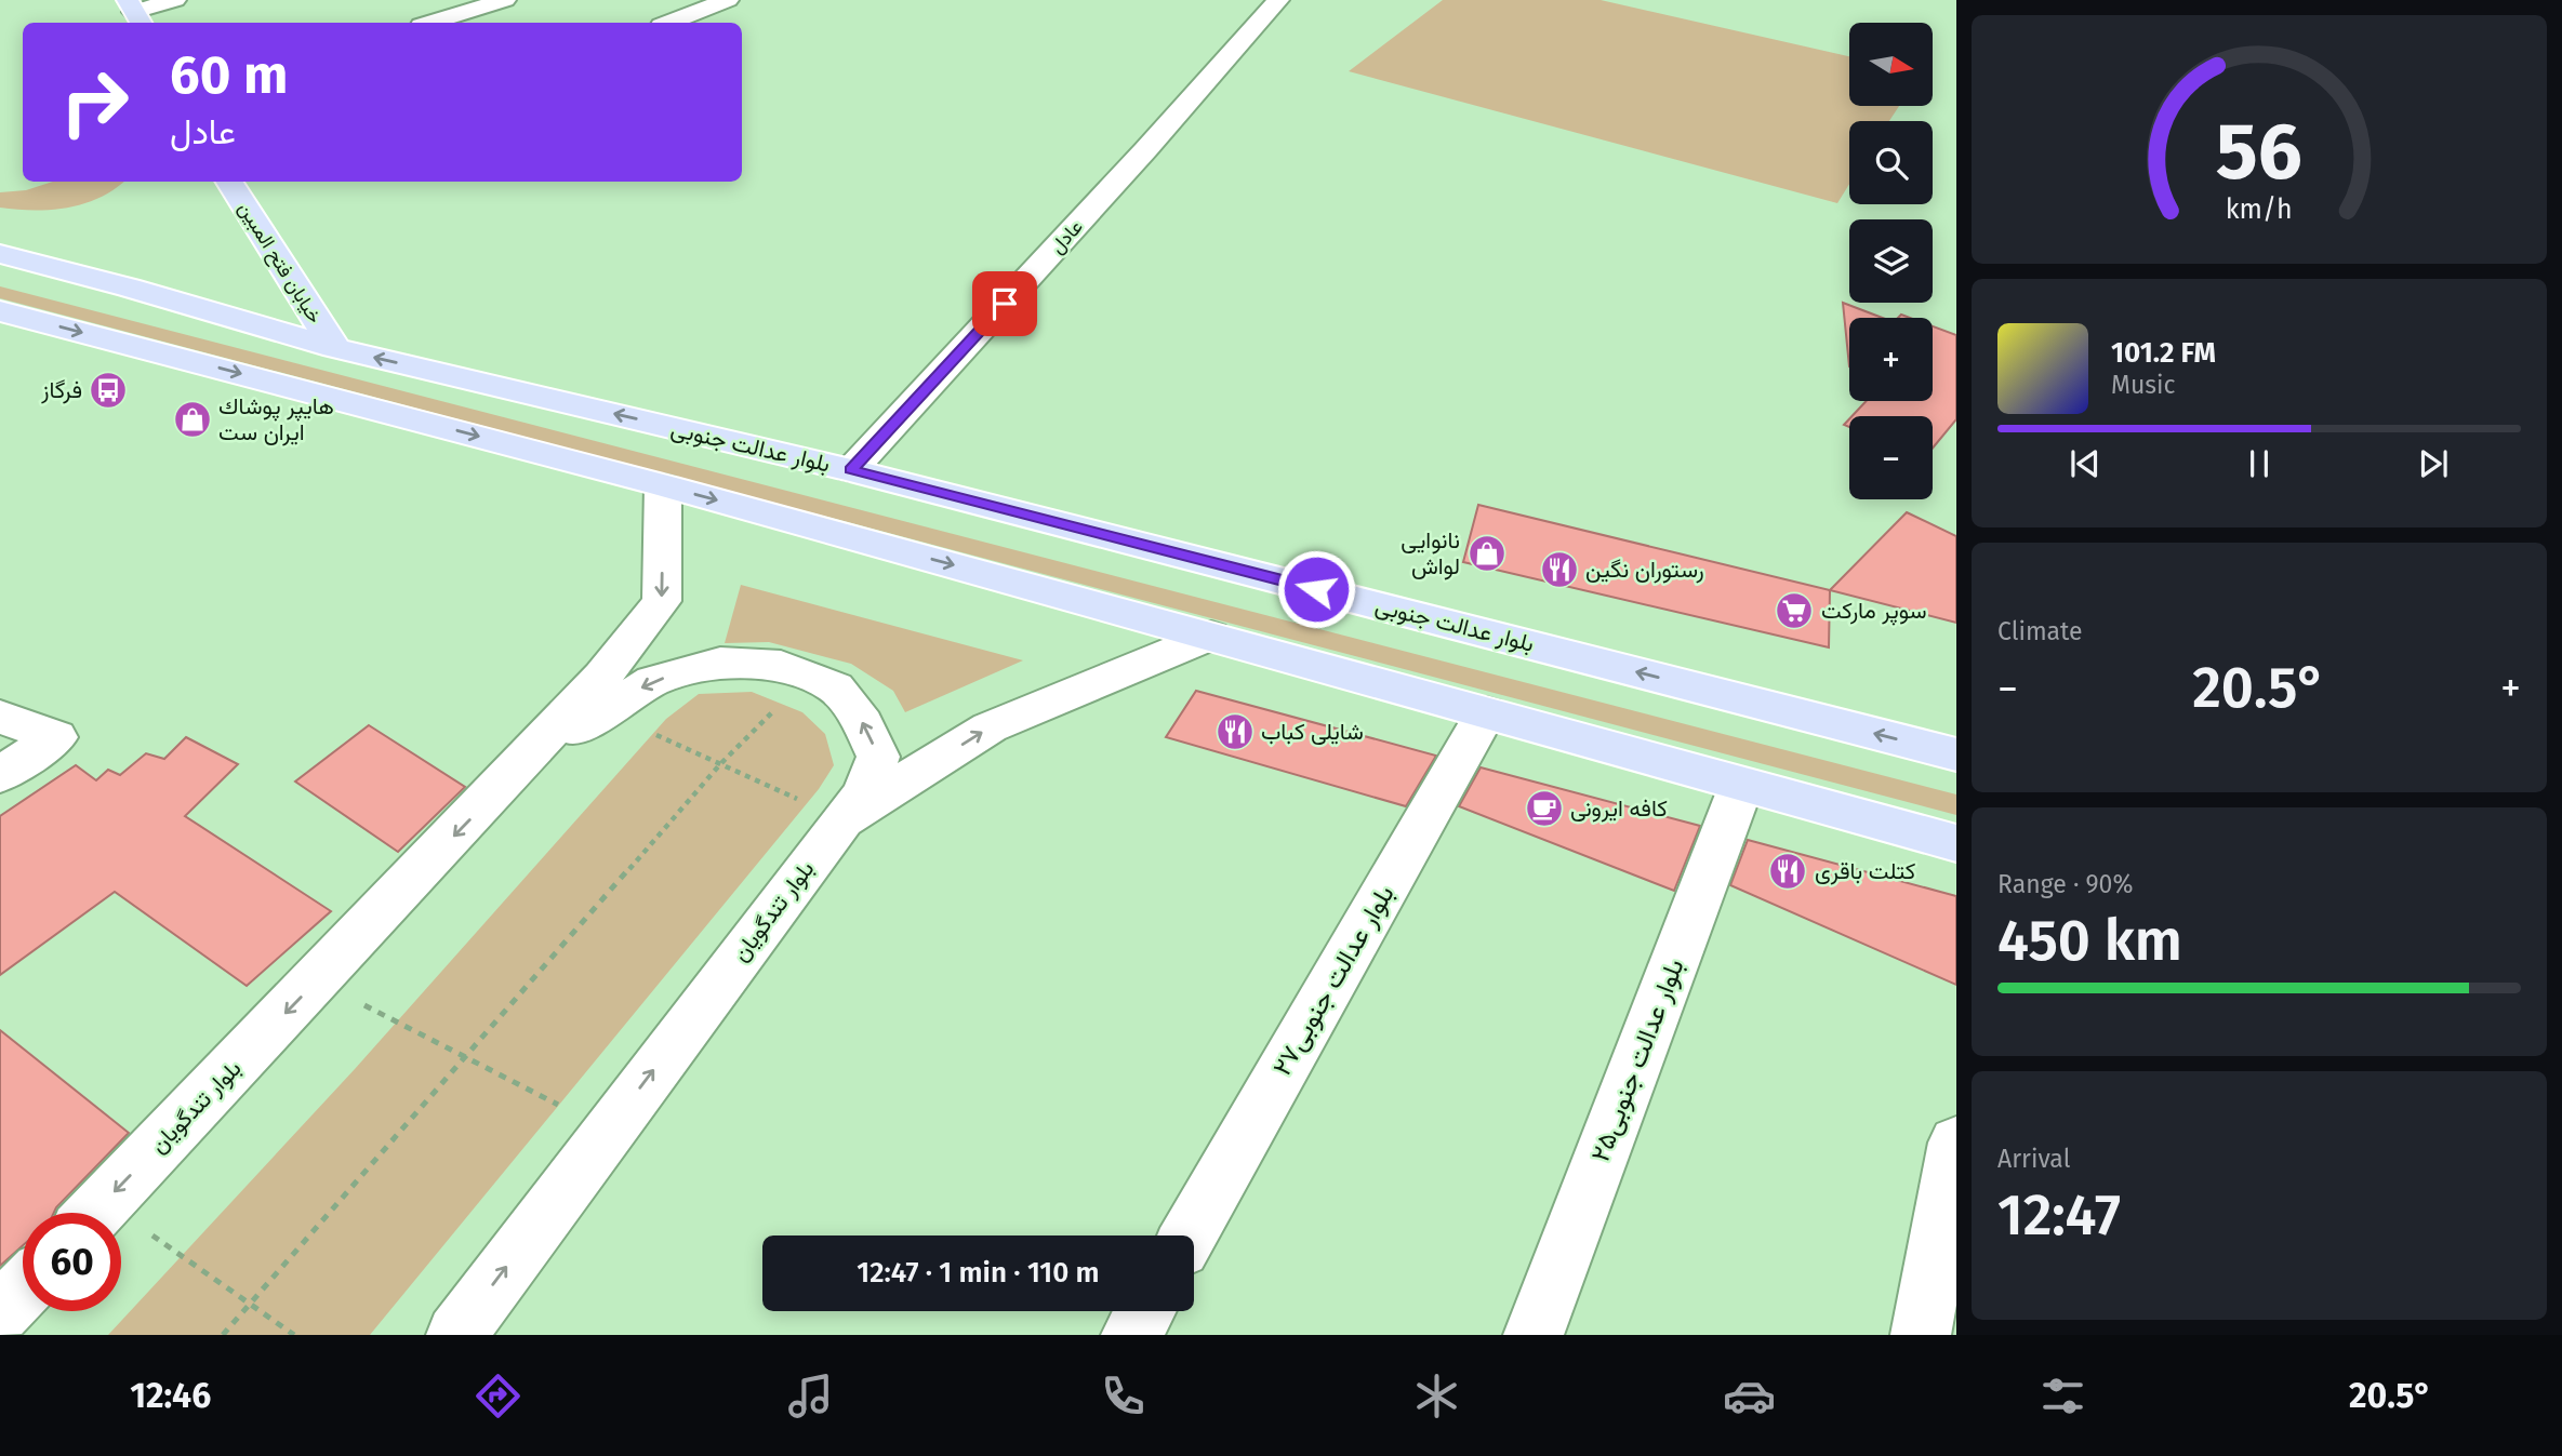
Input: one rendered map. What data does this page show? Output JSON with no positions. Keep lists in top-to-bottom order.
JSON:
{
  "streets": {
    "main road": ["خیابان فتح المبین", "بلوار عدالت جنوبی"],
    "street": [
      "عادل",
      "بلوار تندگویان",
      "بلوار عدالت جنوبی۲۷",
      "بلوار عدالت جنوبی۲۵"
    ]
  },
  "crossings": [
    ["عادل", "بلوار عدالت جنوبی"],
    ["خیابان فتح المبین", "بلوار عدالت جنوبی"]
  ],
  "places": {
    "bus stop": ["فرگاز"],
    "shop": ["هايپر پوشاك ايران ست", "نانوایی لواش"],
    "restaurant": ["رستوران نگین", "شایلی کباب", "کتلت باقری"],
    "supermarket": ["سوپر مارکت"],
    "cafe": ["کافه ایرونی"]
  },
  "north": "right",
  "page": {
    "map_buttons": ["+", "−"],
    "turn": ["60 m", "عادل"],
    "song": ["101.2 FM", "Music"],
    "tile": [
      "Climate",
      ["Range · 90%", "450 km"],
      ["Arrival", "12:47"]
    ],
    "heat": ["−", "20.5°", "+"],
    "limit": "60",
    "trip": "12:47 · 1 min · 110 m",
    "tabs": ["12:46", "20.5°"],
    "gauge": ["56", "km/h"]
  }
}
